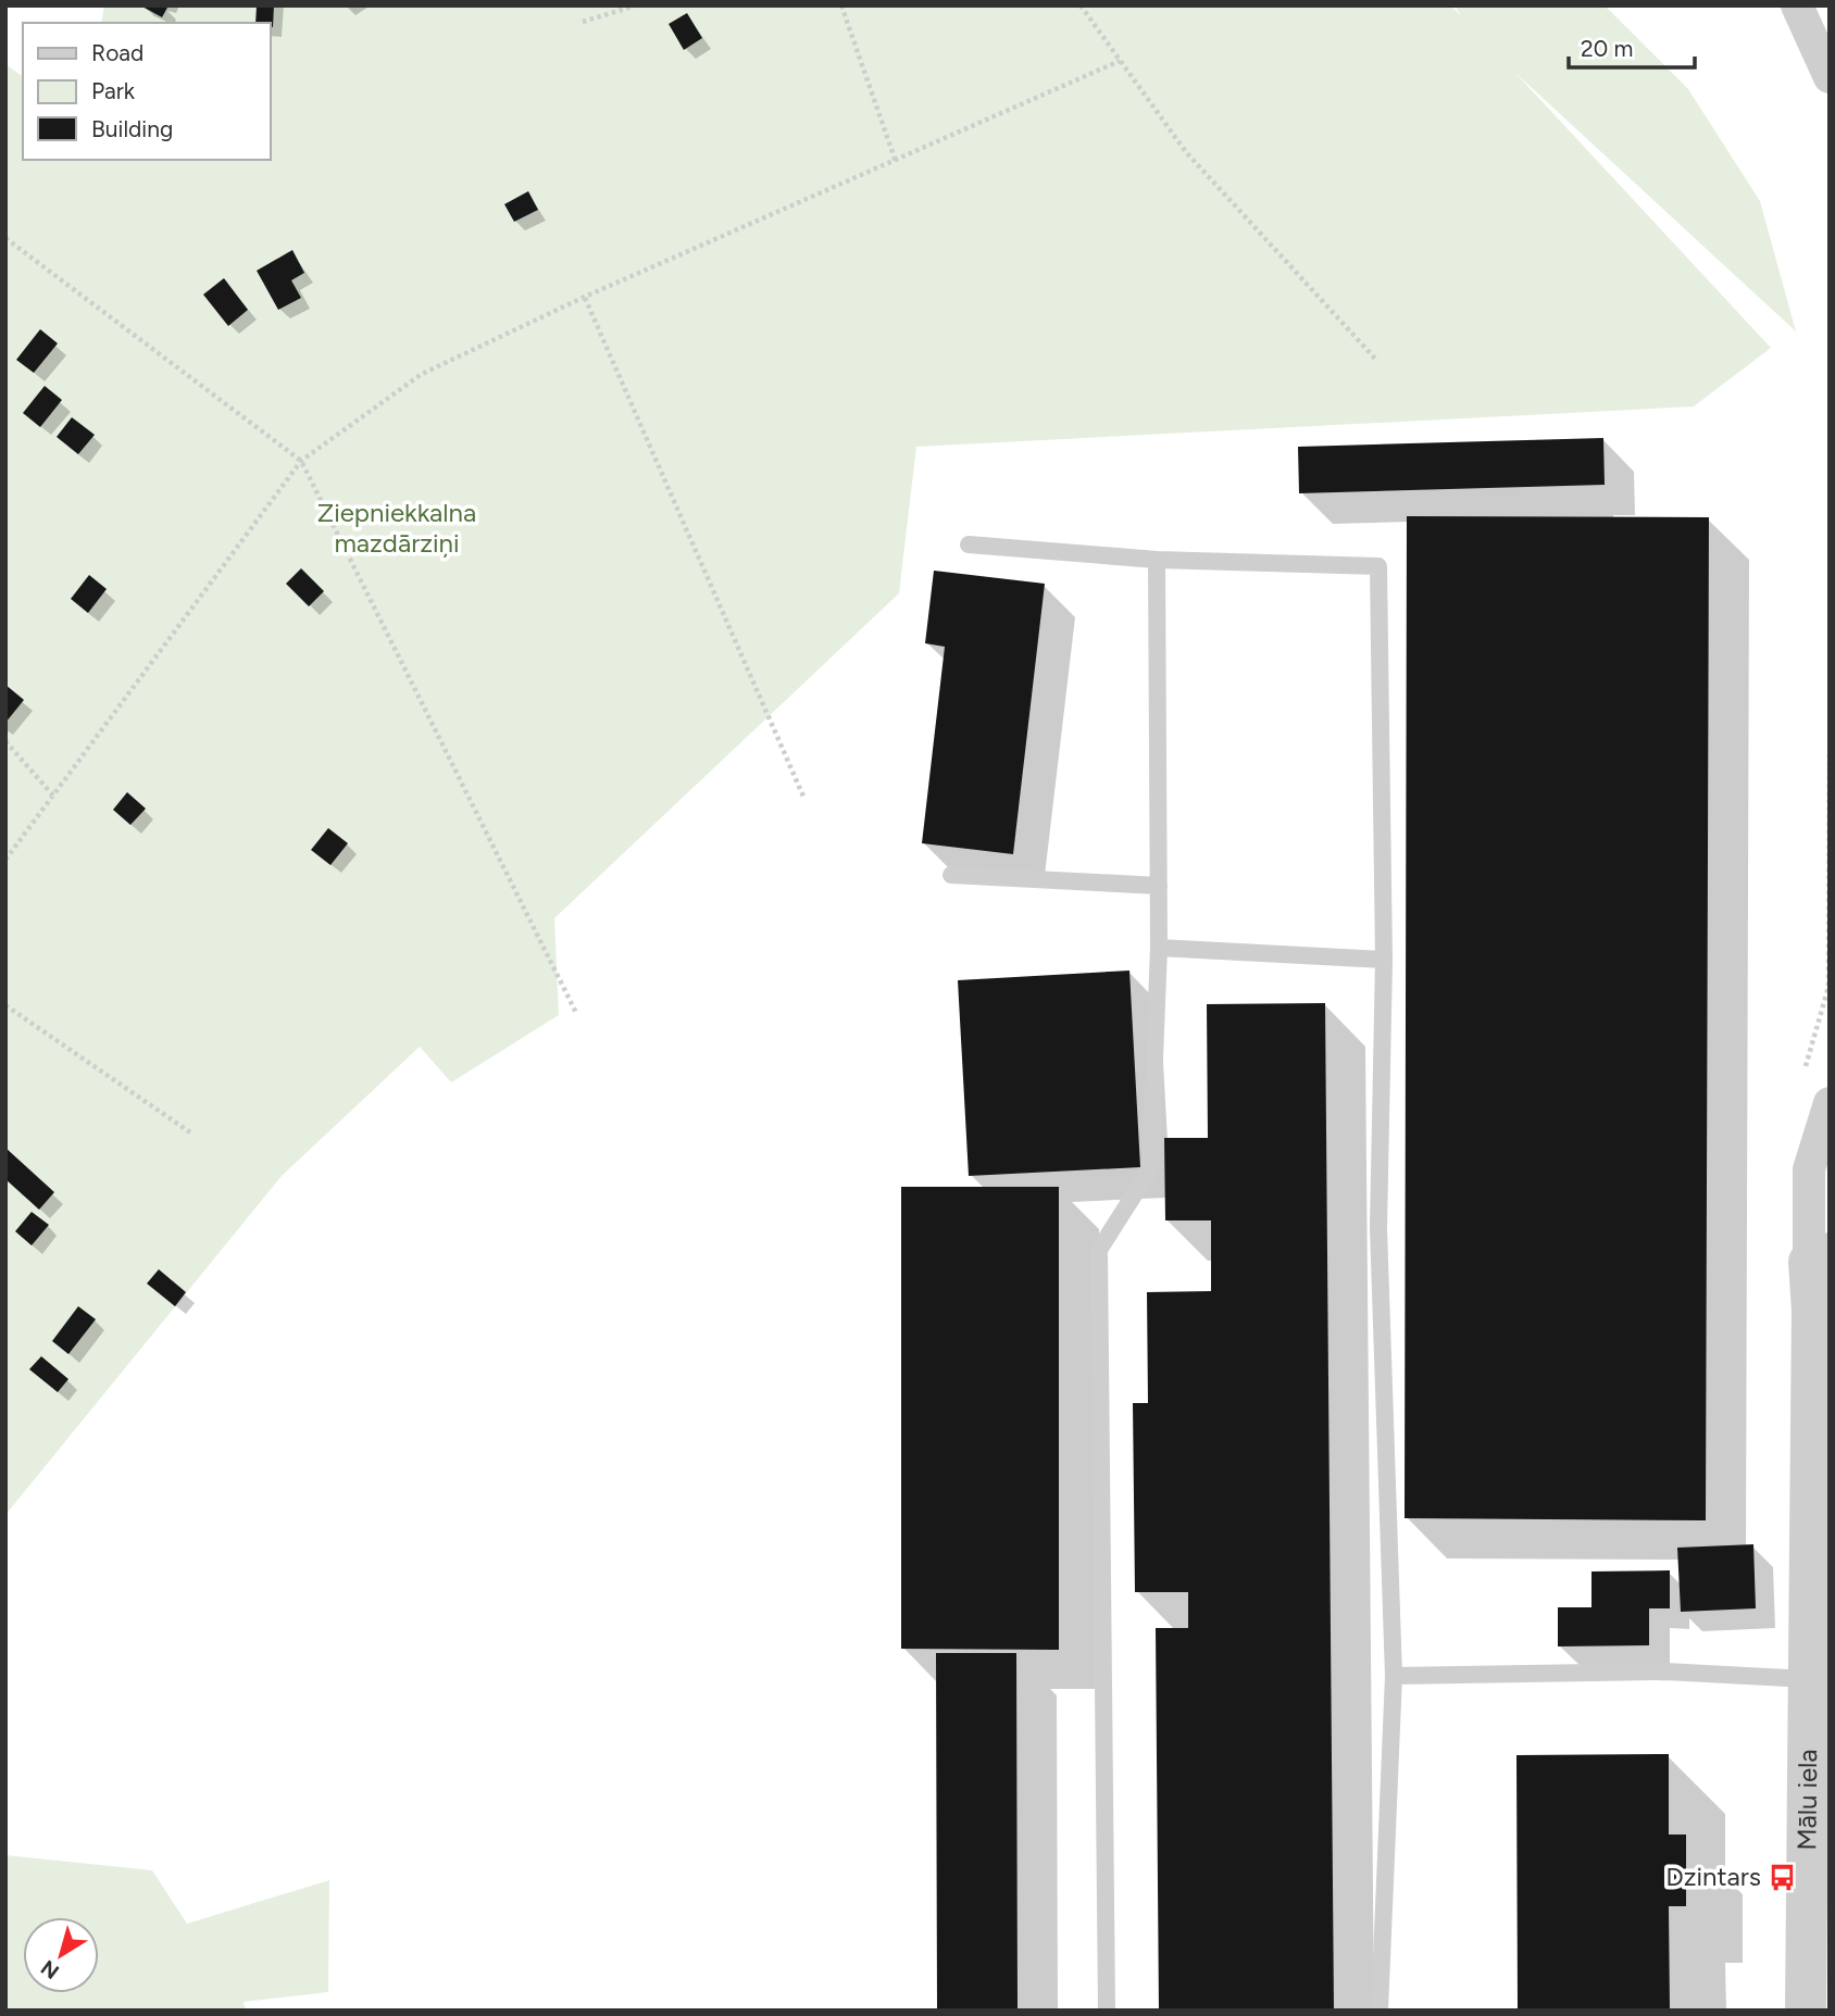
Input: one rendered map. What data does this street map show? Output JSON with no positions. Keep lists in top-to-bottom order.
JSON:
{
  "streets": {
    "street": ["Mālu iela"]
  },
  "parks": ["Ziepniekkalna mazdārziņi"],
  "places": {
    "bus stop": ["Dzintars"]
  },
  "legend": ["Road", "Park", "Building"],
  "scale_bar": "20 m",
  "north": "bottom left"
}
